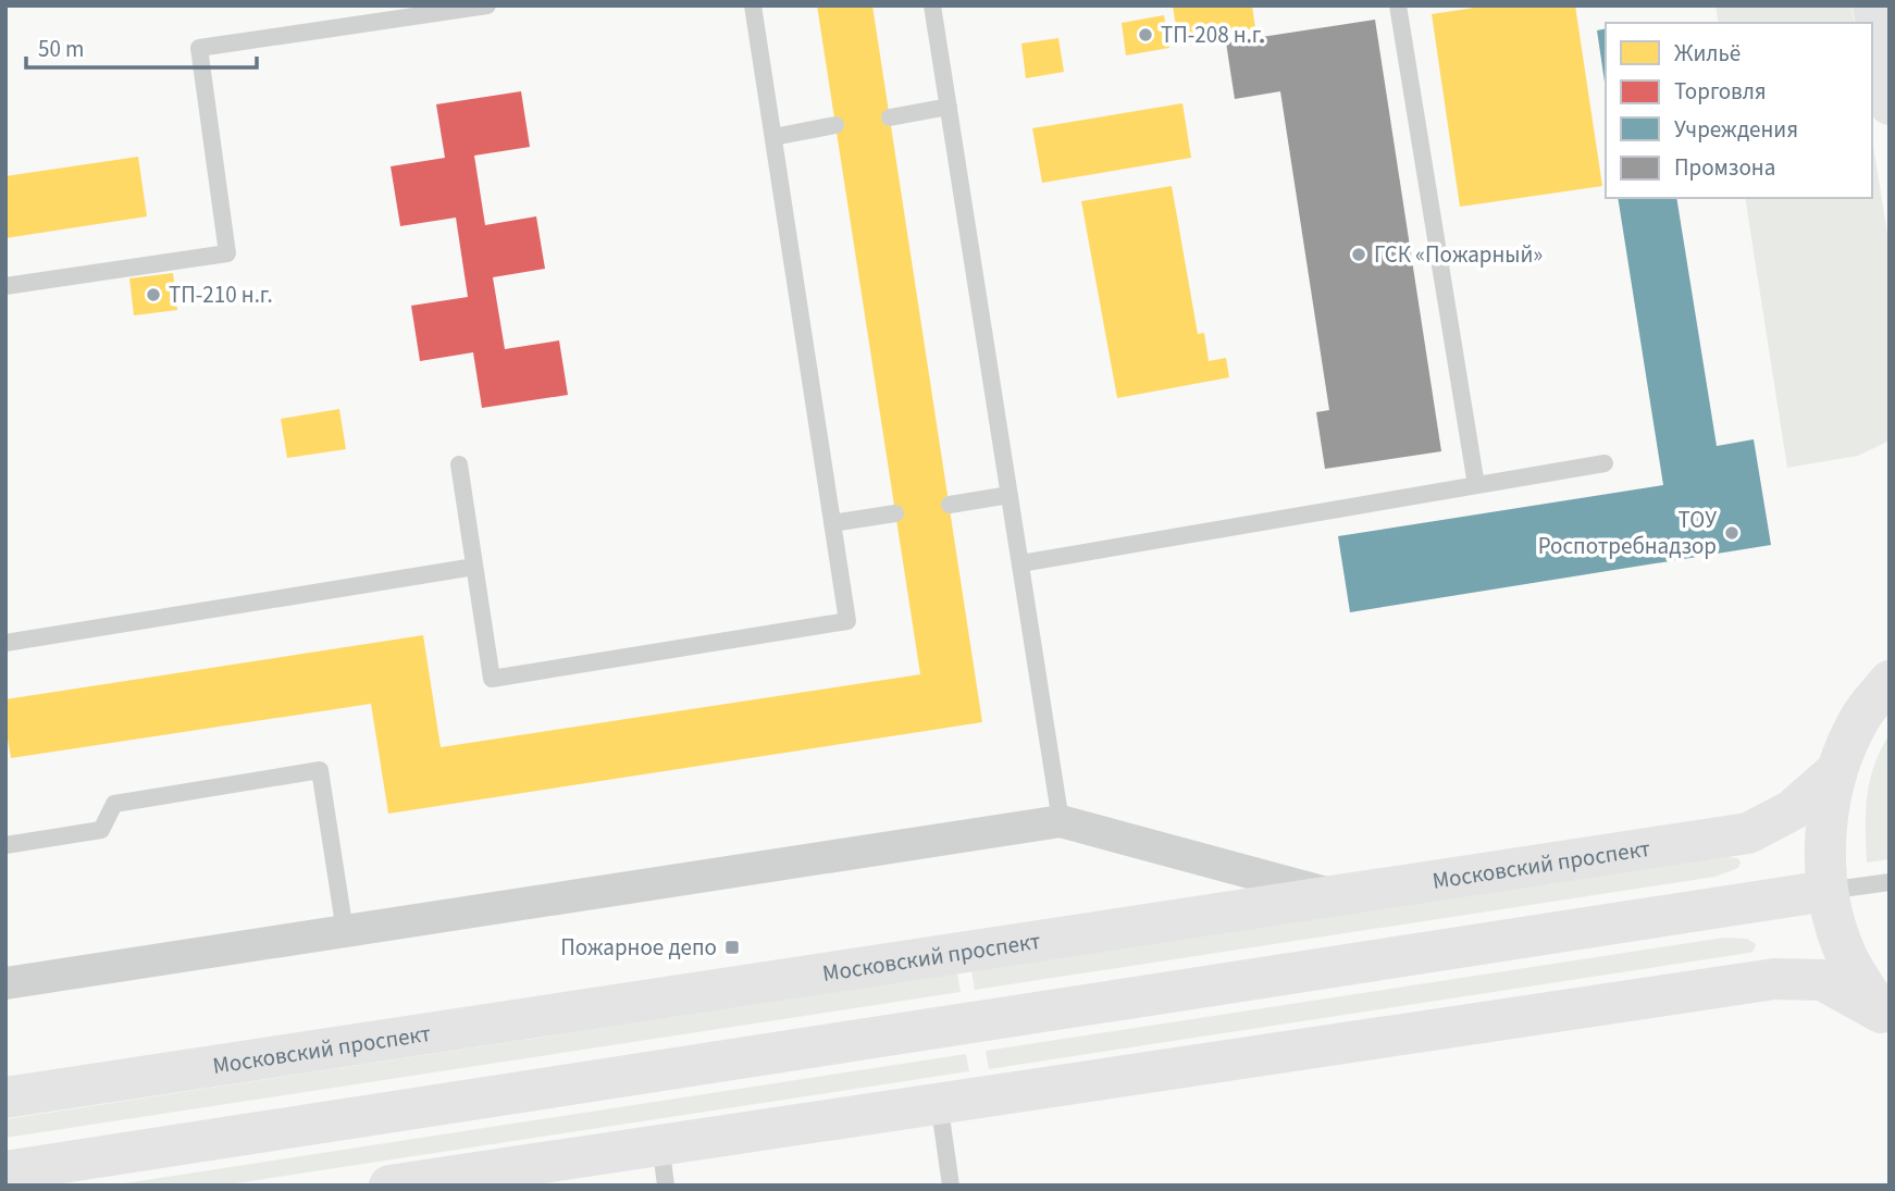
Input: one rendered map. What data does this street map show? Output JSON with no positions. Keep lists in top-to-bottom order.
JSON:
{
  "streets": {
    "main road": ["Московский проспект"]
  },
  "places": {
    "other": [
      "ТП-208 н.г.",
      "ГСК «Пожарный»",
      "ТП-210 н.г.",
      "ТОУ Роспотребнадзор"
    ],
    "transit": ["Пожарное депо"]
  },
  "legend": [
    "Жильё",
    "Торговля",
    "Учреждения",
    "Промзона"
  ],
  "scale_bar": "50 m"
}
